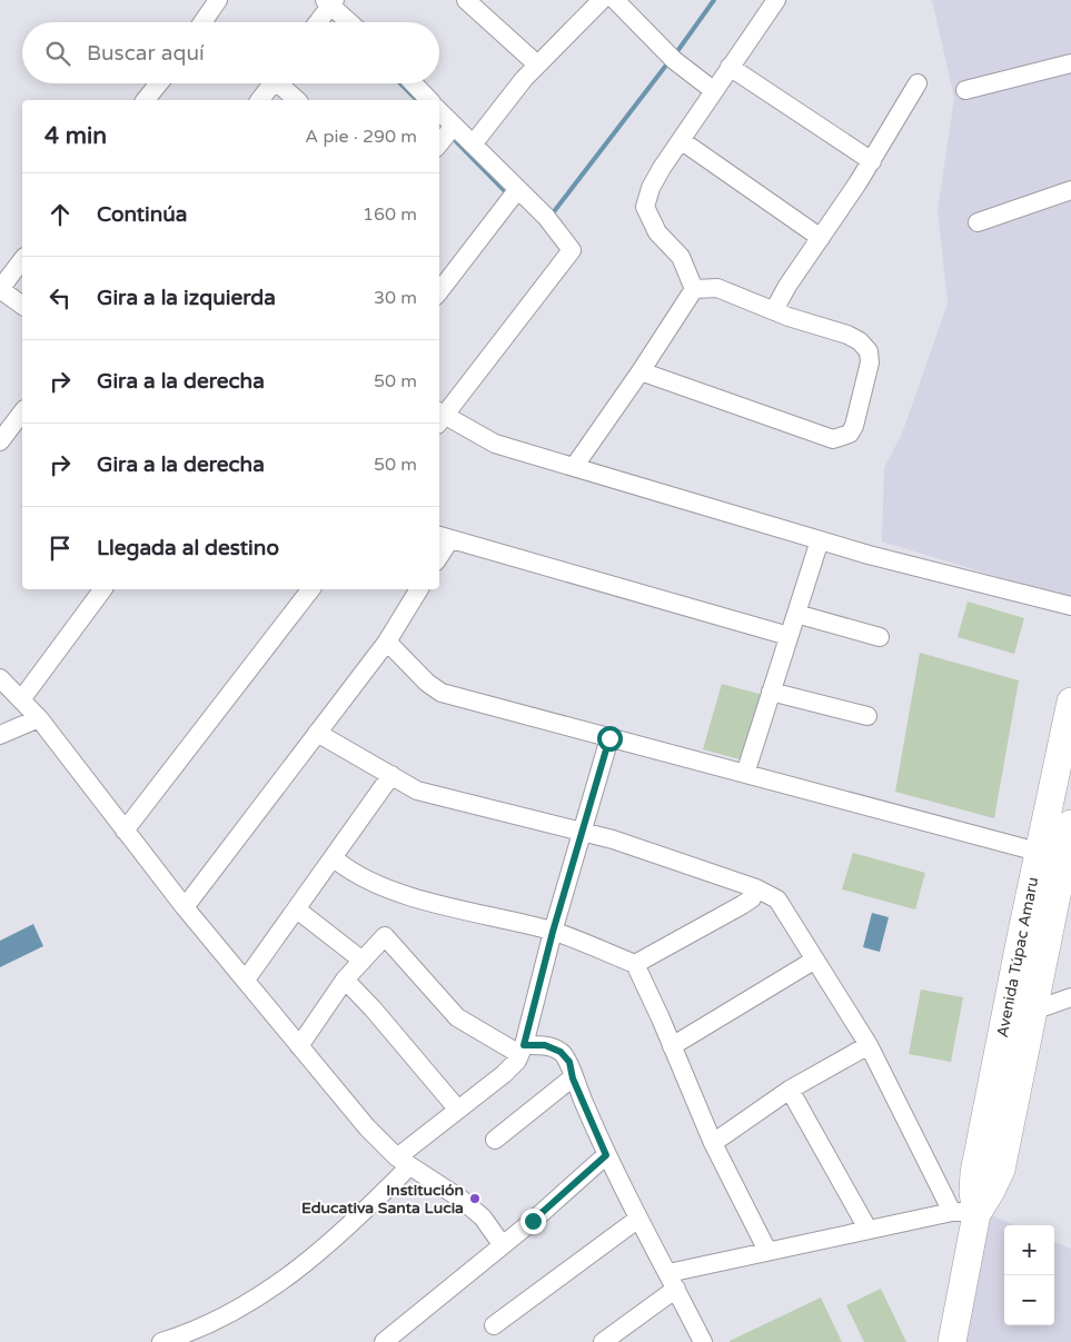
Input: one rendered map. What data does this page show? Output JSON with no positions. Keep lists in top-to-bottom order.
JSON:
{
  "streets": {
    "highway": ["Avenida Túpac Amaru"]
  },
  "places": ["Institución Educativa Santa Lucia"],
  "page": {
    "search": "Buscar aquí",
    "heading": ["4 min", "A pie · 290 m"],
    "list": [
      ["Continúa", "160 m"],
      ["Gira a la izquierda", "30 m"],
      ["Gira a la derecha", "50 m"],
      ["Gira a la derecha", "50 m"],
      "Llegada al destino"
    ],
    "map_buttons": ["+", "−"]
  }
}
